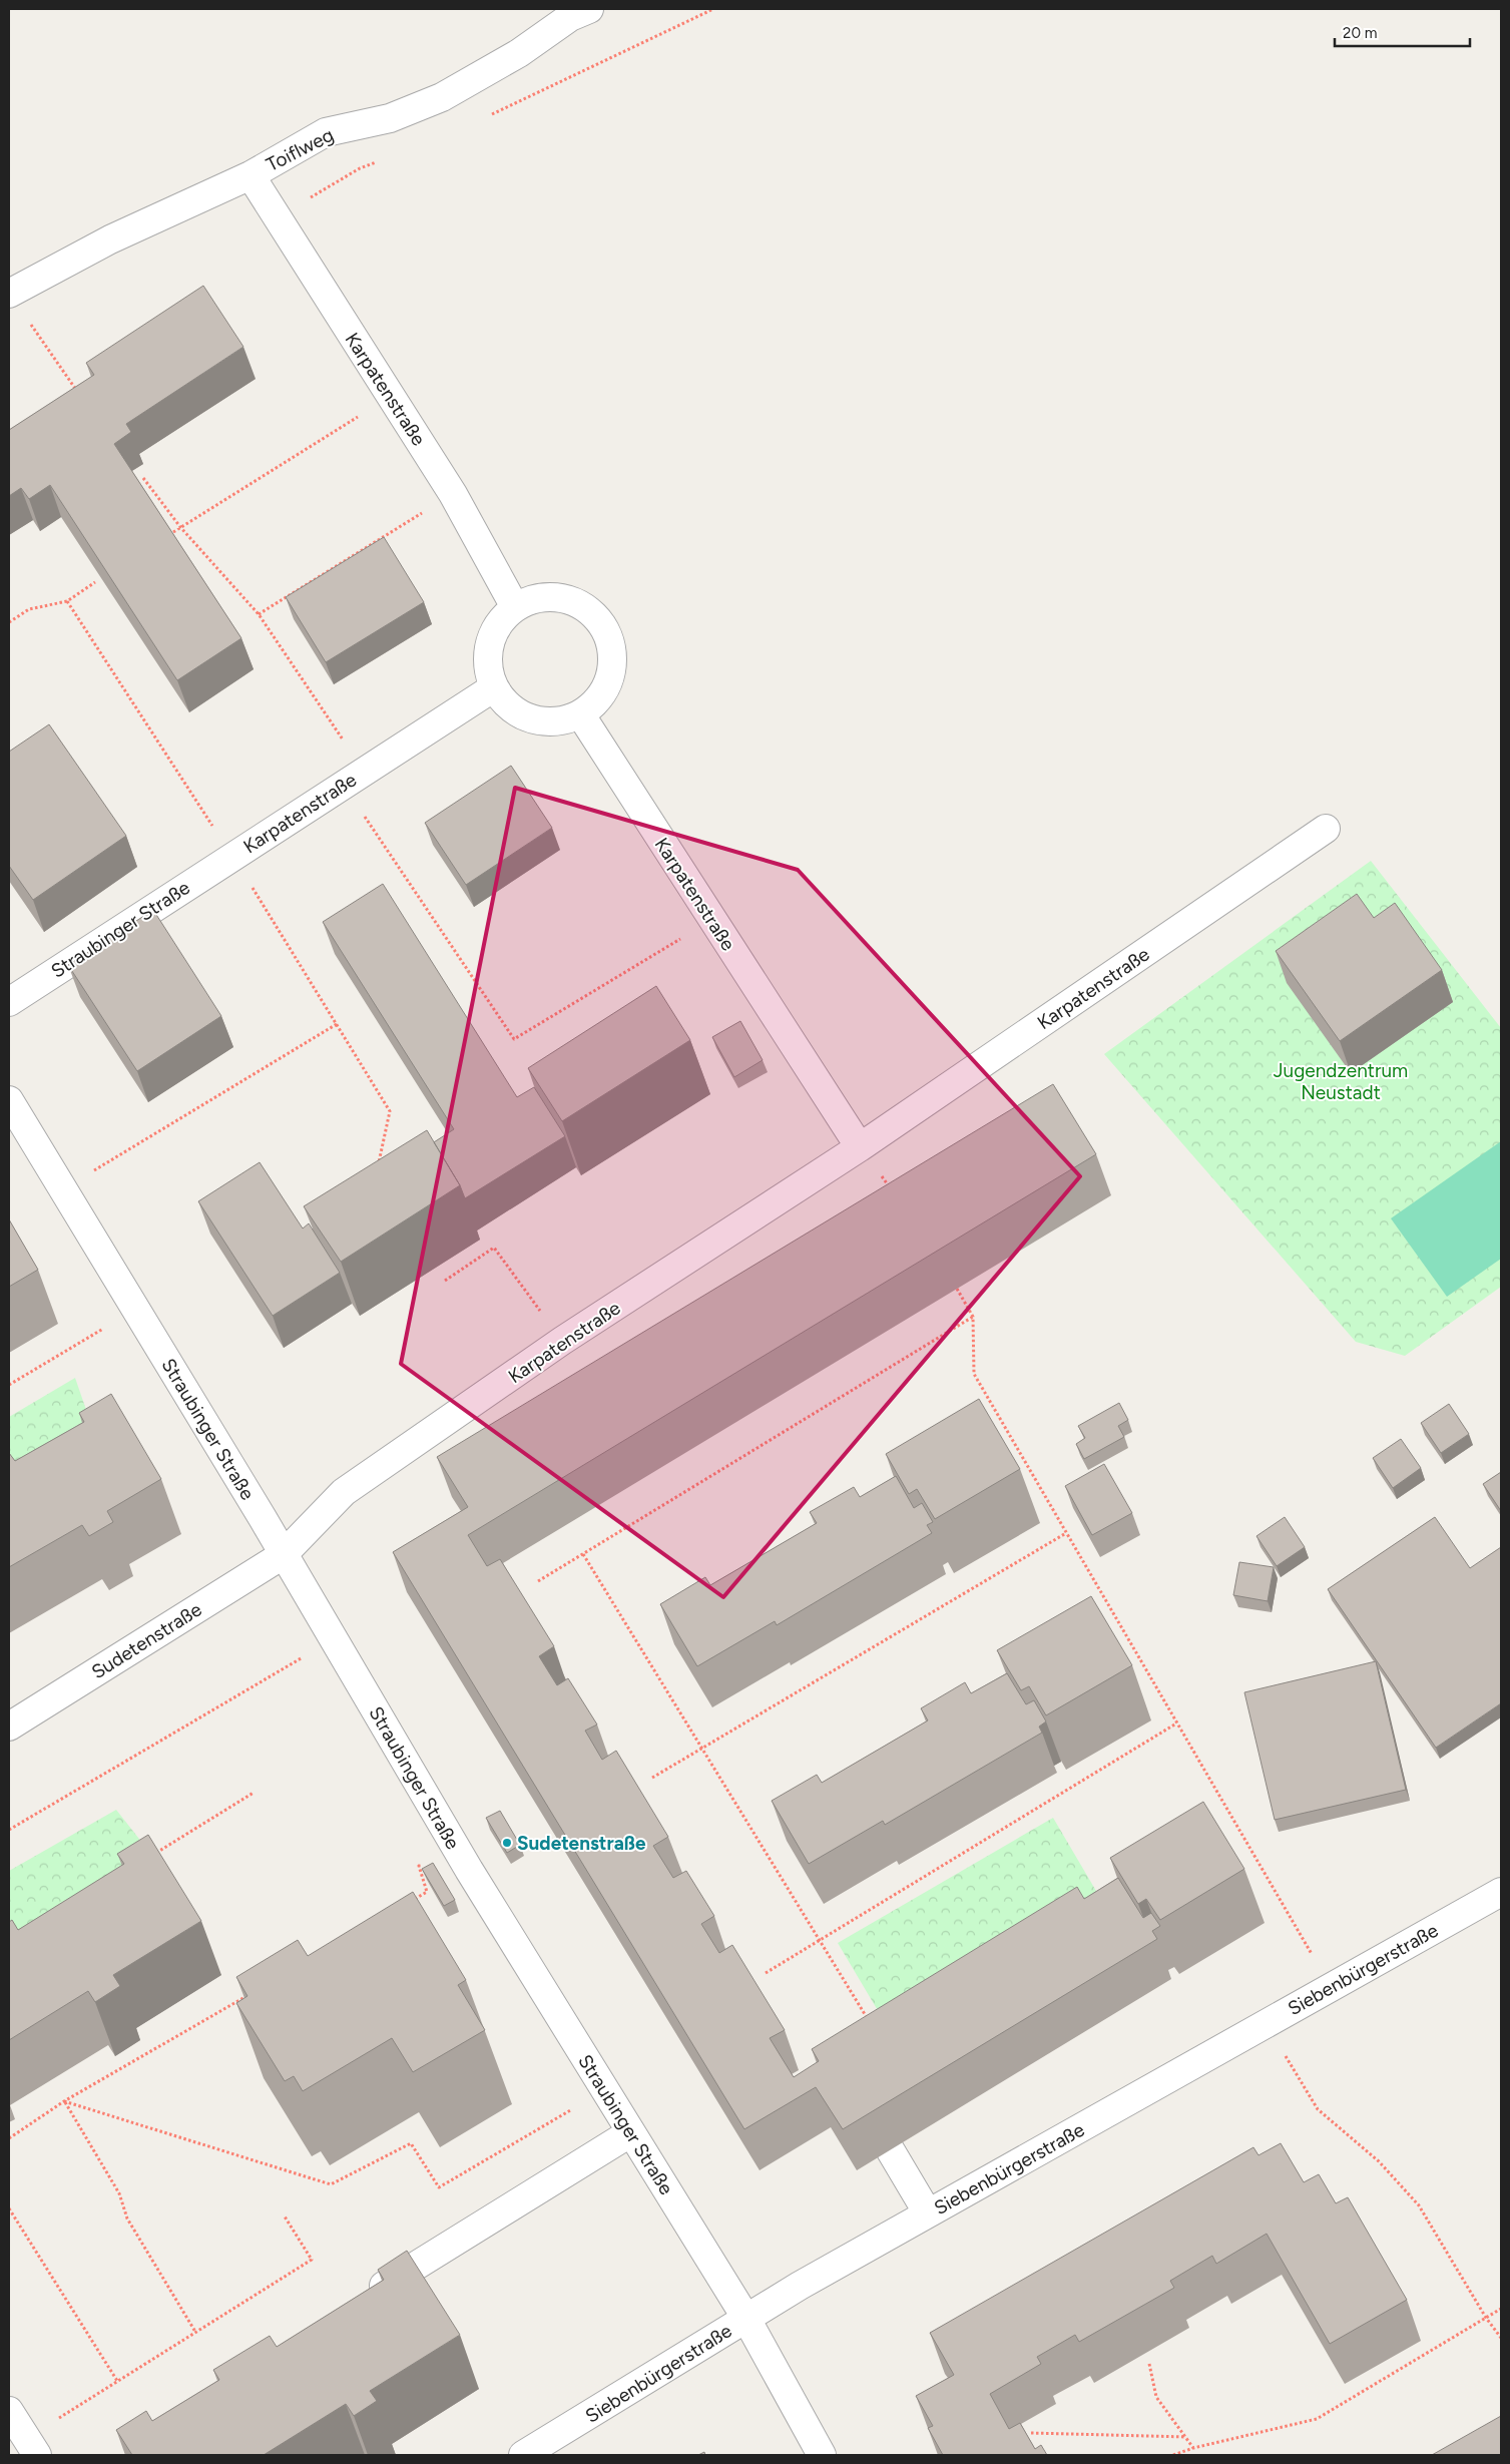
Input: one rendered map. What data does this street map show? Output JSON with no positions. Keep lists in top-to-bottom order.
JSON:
{
  "streets": {
    "street": [
      "Toiflweg",
      "Karpatenstraße",
      "Straubinger Straße",
      "Sudetenstraße",
      "Siebenbürgerstraße"
    ]
  },
  "crossings": [
    ["Toiflweg", "Karpatenstraße"],
    ["Karpatenstraße", "Straubinger Straße"],
    ["Karpatenstraße", "Sudetenstraße"],
    ["Straubinger Straße", "Sudetenstraße"],
    ["Straubinger Straße", "Siebenbürgerstraße"]
  ],
  "parks": ["Jugendzentrum Neustadt"],
  "places": ["Sudetenstraße"],
  "scale_bar": "20 m"
}
